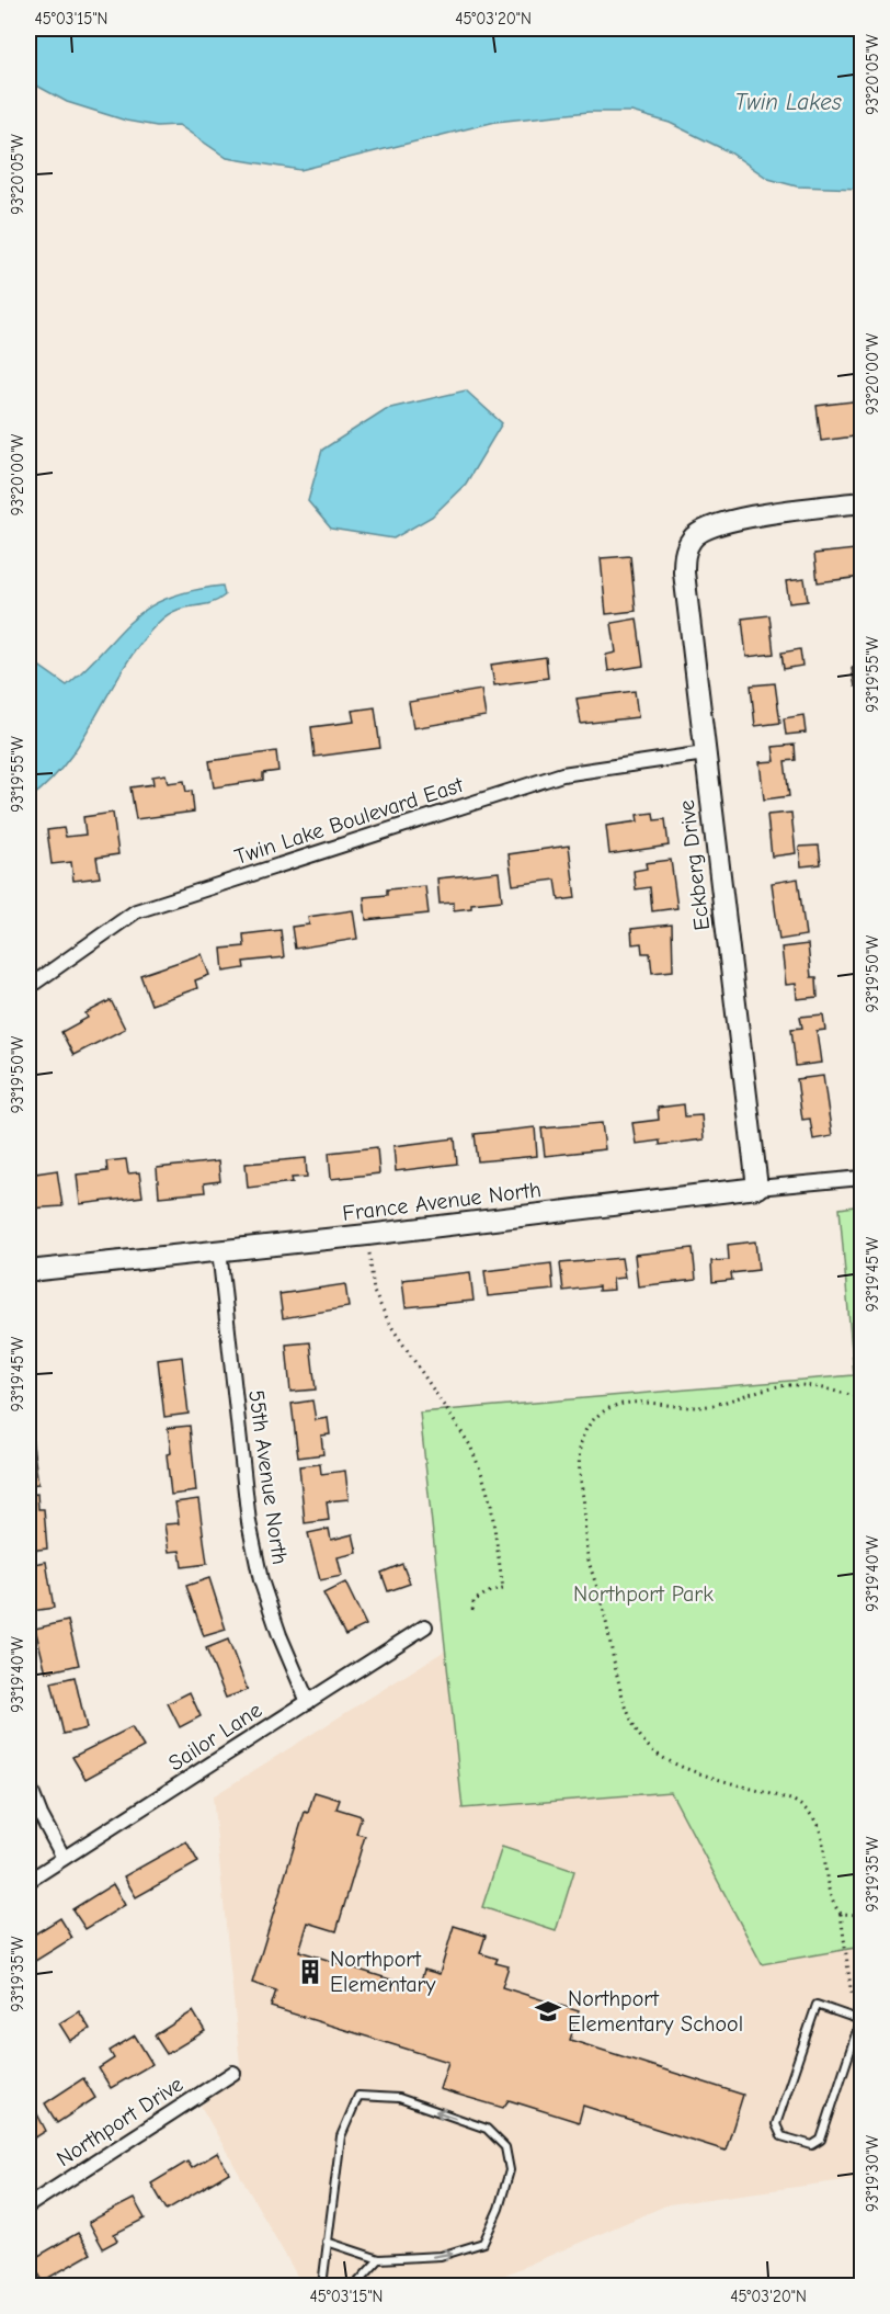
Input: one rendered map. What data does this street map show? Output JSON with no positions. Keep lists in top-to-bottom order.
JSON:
{
  "streets": {
    "street": [
      "Twin Lake Boulevard East",
      "Eckberg Drive",
      "France Avenue North",
      "55th Avenue North",
      "Sailor Lane",
      "Northport Drive"
    ]
  },
  "crossings": [
    ["Twin Lake Boulevard East", "Eckberg Drive"],
    ["Eckberg Drive", "France Avenue North"],
    ["France Avenue North", "55th Avenue North"],
    ["55th Avenue North", "Sailor Lane"]
  ],
  "water": ["Twin Lakes"],
  "parks": ["Northport Park"],
  "places": {
    "building": ["Northport Elementary"],
    "school or university": ["Northport Elementary School"]
  },
  "coordinates": [
    "45°03'15\"N",
    "45°03'20\"N",
    "93°20'05\"W",
    "93°20'00\"W",
    "93°19'55\"W",
    "93°19'50\"W",
    "93°19'45\"W",
    "93°19'40\"W",
    "93°19'35\"W",
    "93°19'30\"W"
  ]
}
